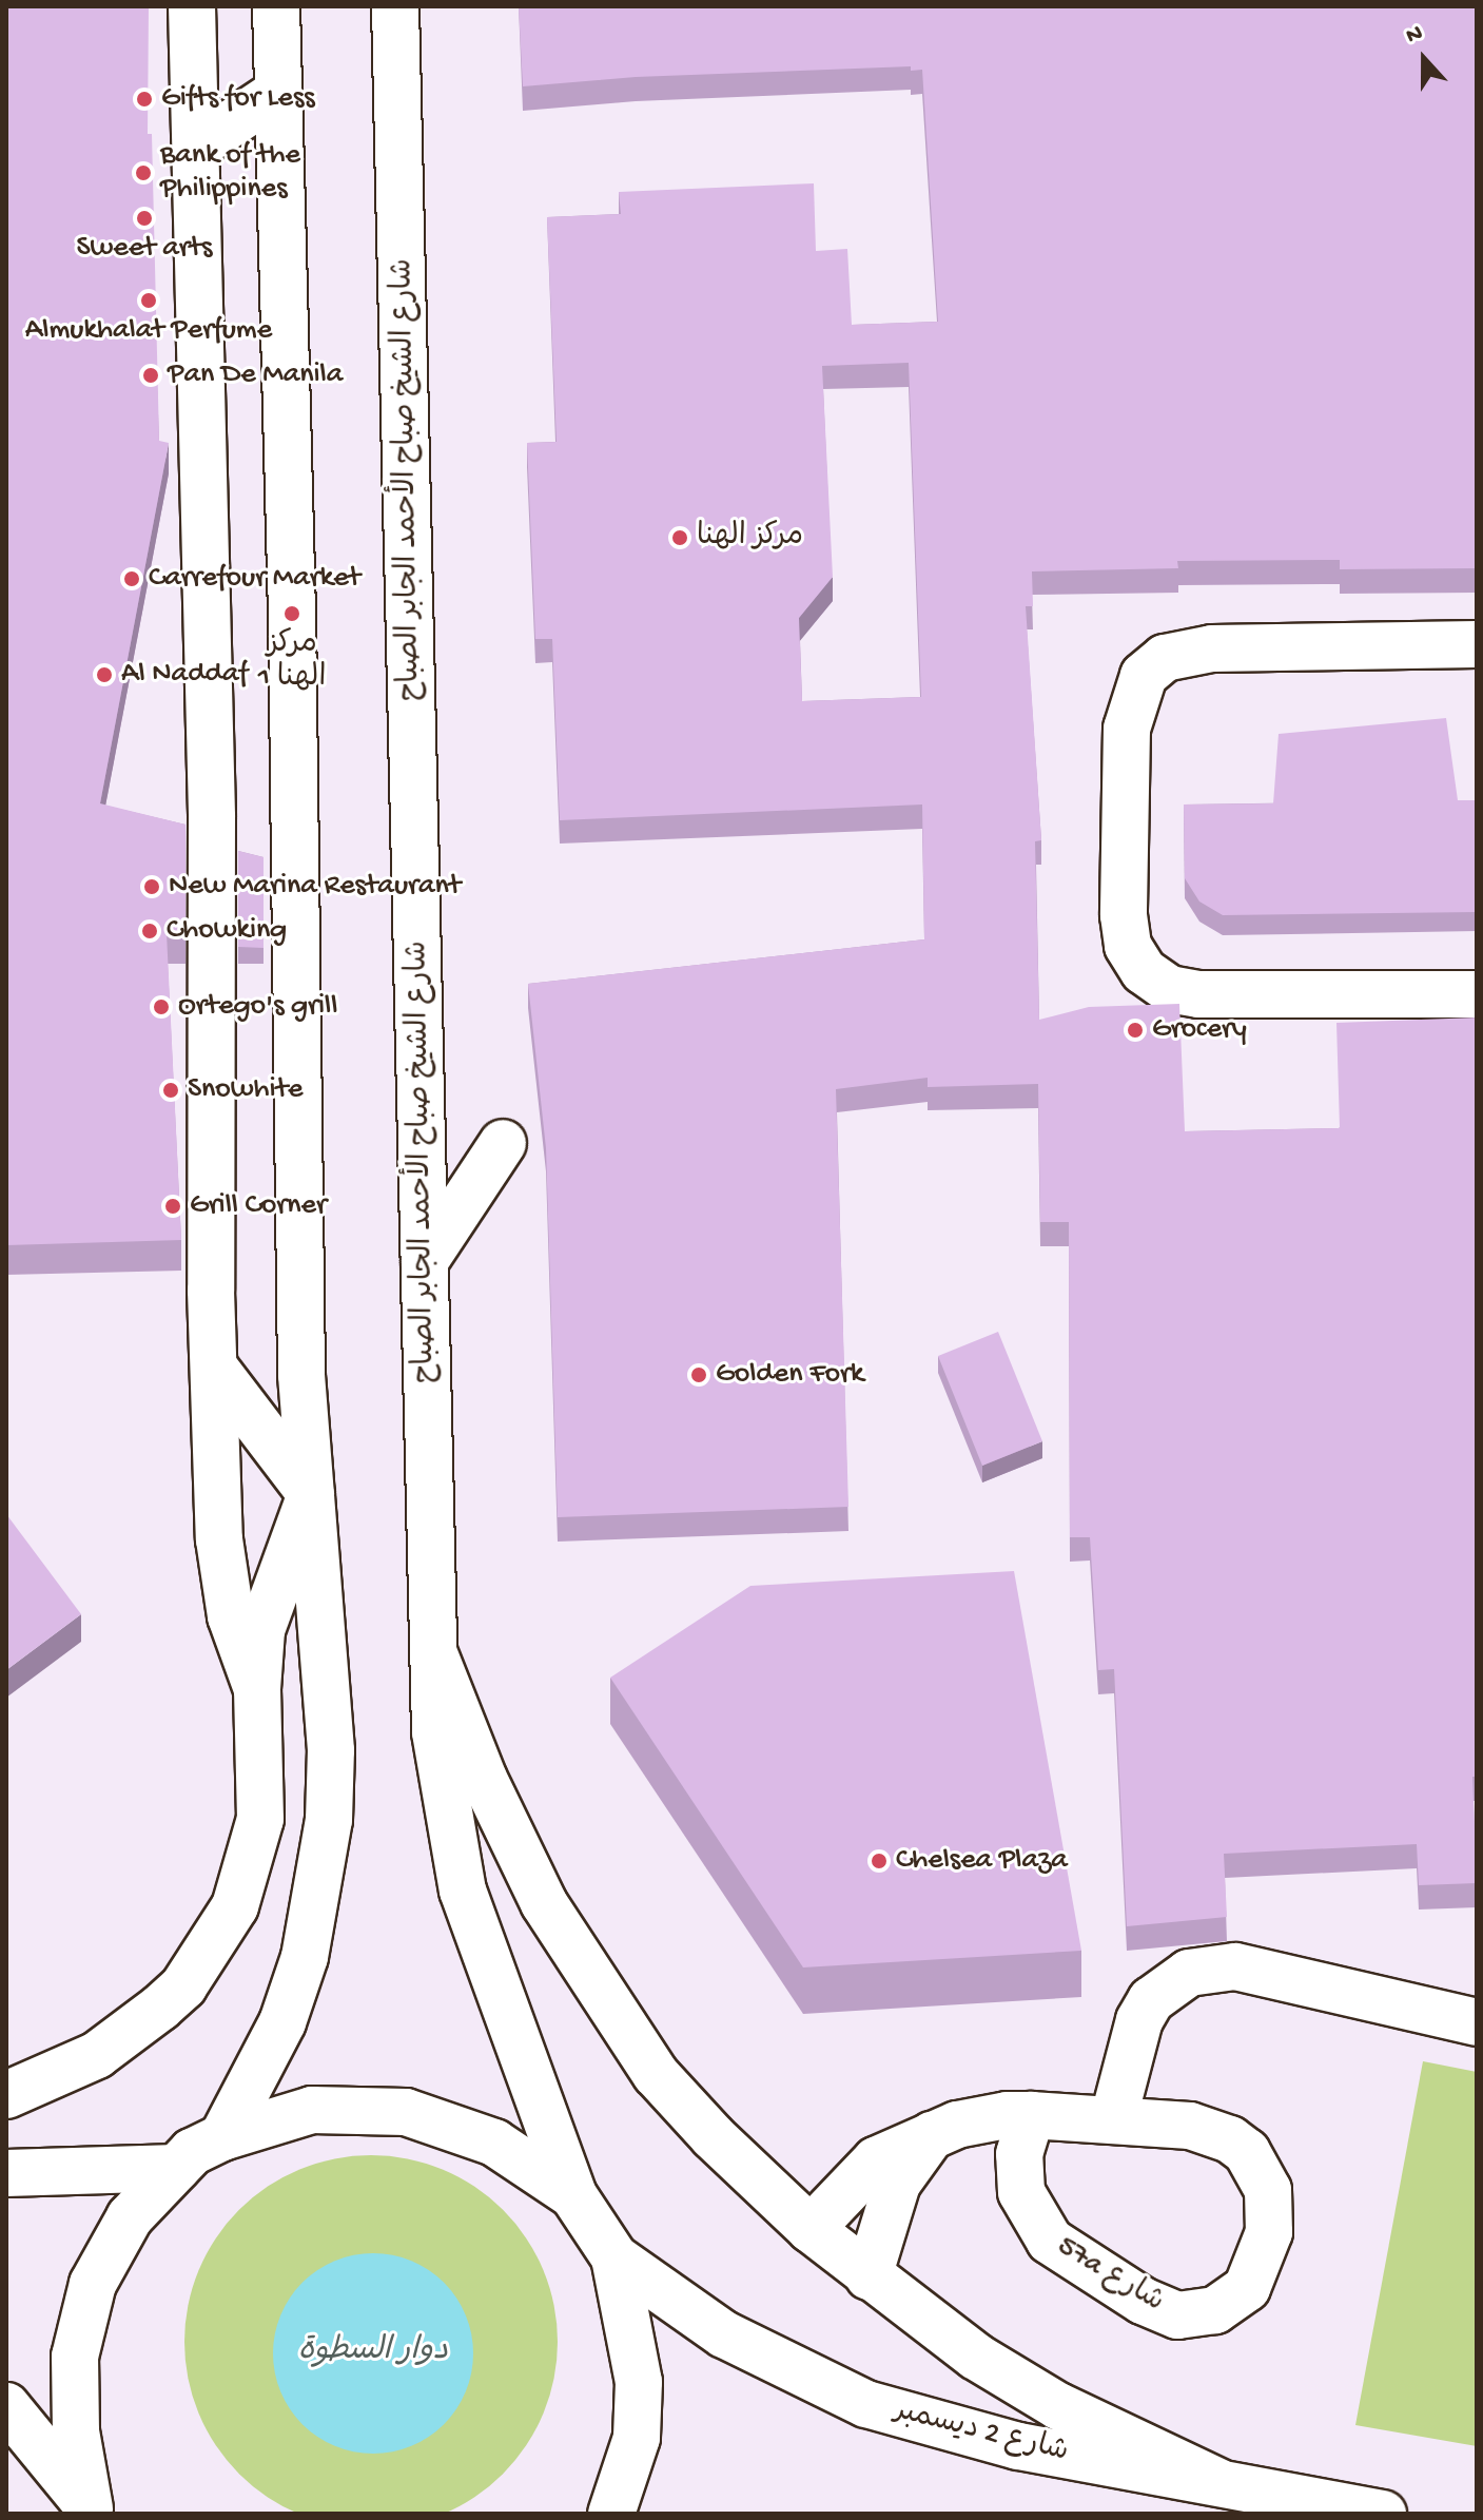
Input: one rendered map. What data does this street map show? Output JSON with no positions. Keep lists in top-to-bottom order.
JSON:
{
  "streets": {
    "main road": ["شارع الشيخ صباح الأحمد الجابر الصباح", "57a شارع", "شارع 2 ديسمبر"]
  },
  "water": ["دوار السطوة"],
  "places": [
    "Gifts for Less",
    "Bank of the Philippines",
    "Sweet arts",
    "Almukhalat Perfume",
    "Pan De Manila",
    "مركز الهنا",
    "Carrefour Market",
    "مركز الهنا 1",
    "Al Naddaf",
    "New Marina Restaurant",
    "Chowking",
    "Ortego's grill",
    "Grocery",
    "Snowhite",
    "Grill Corner",
    "Golden Fork",
    "Chelsea Plaza"
  ],
  "north": "top"
}
